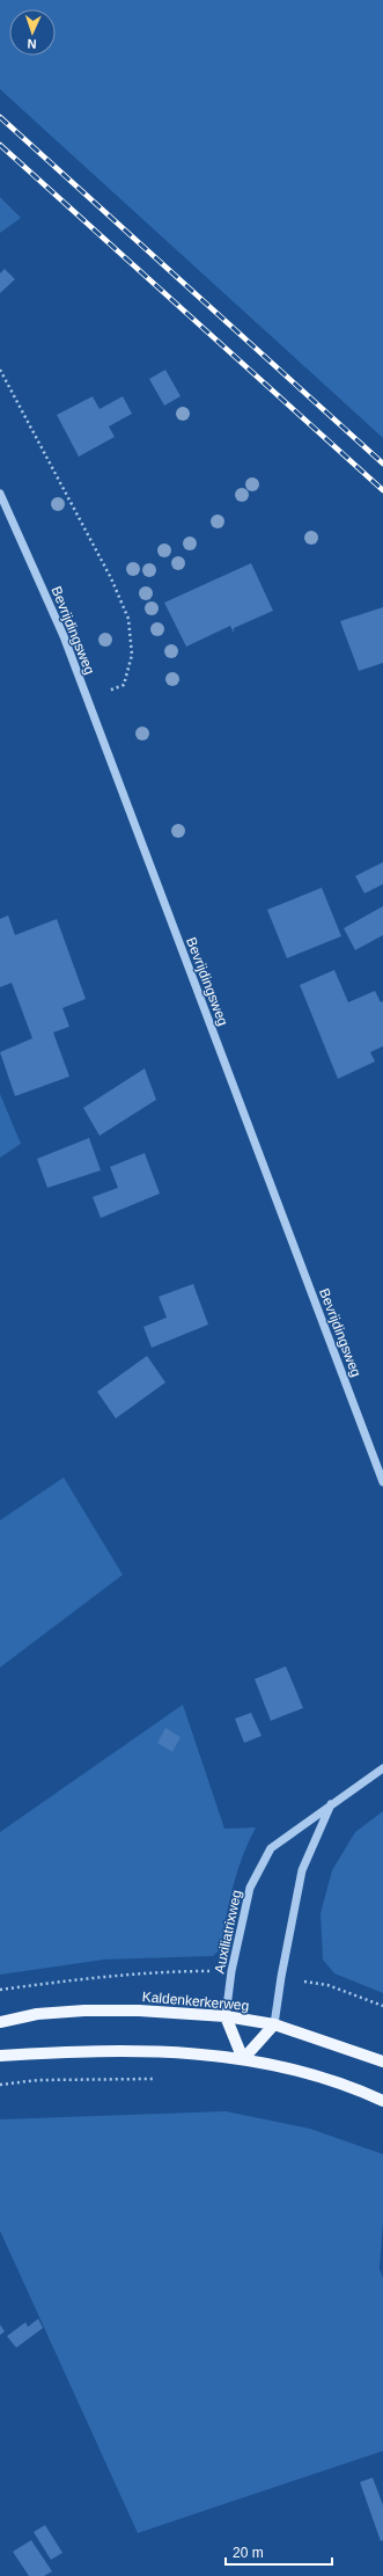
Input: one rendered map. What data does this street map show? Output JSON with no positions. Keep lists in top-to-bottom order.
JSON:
{
  "streets": {
    "main road": ["Kaldenkerkerweg"],
    "street": ["Bevrijdingsweg", "Auxiliatrixweg"]
  },
  "crossings": [
    ["Auxiliatrixweg", "Kaldenkerkerweg"]
  ],
  "scale_bar": "20 m",
  "north": "bottom"
}
